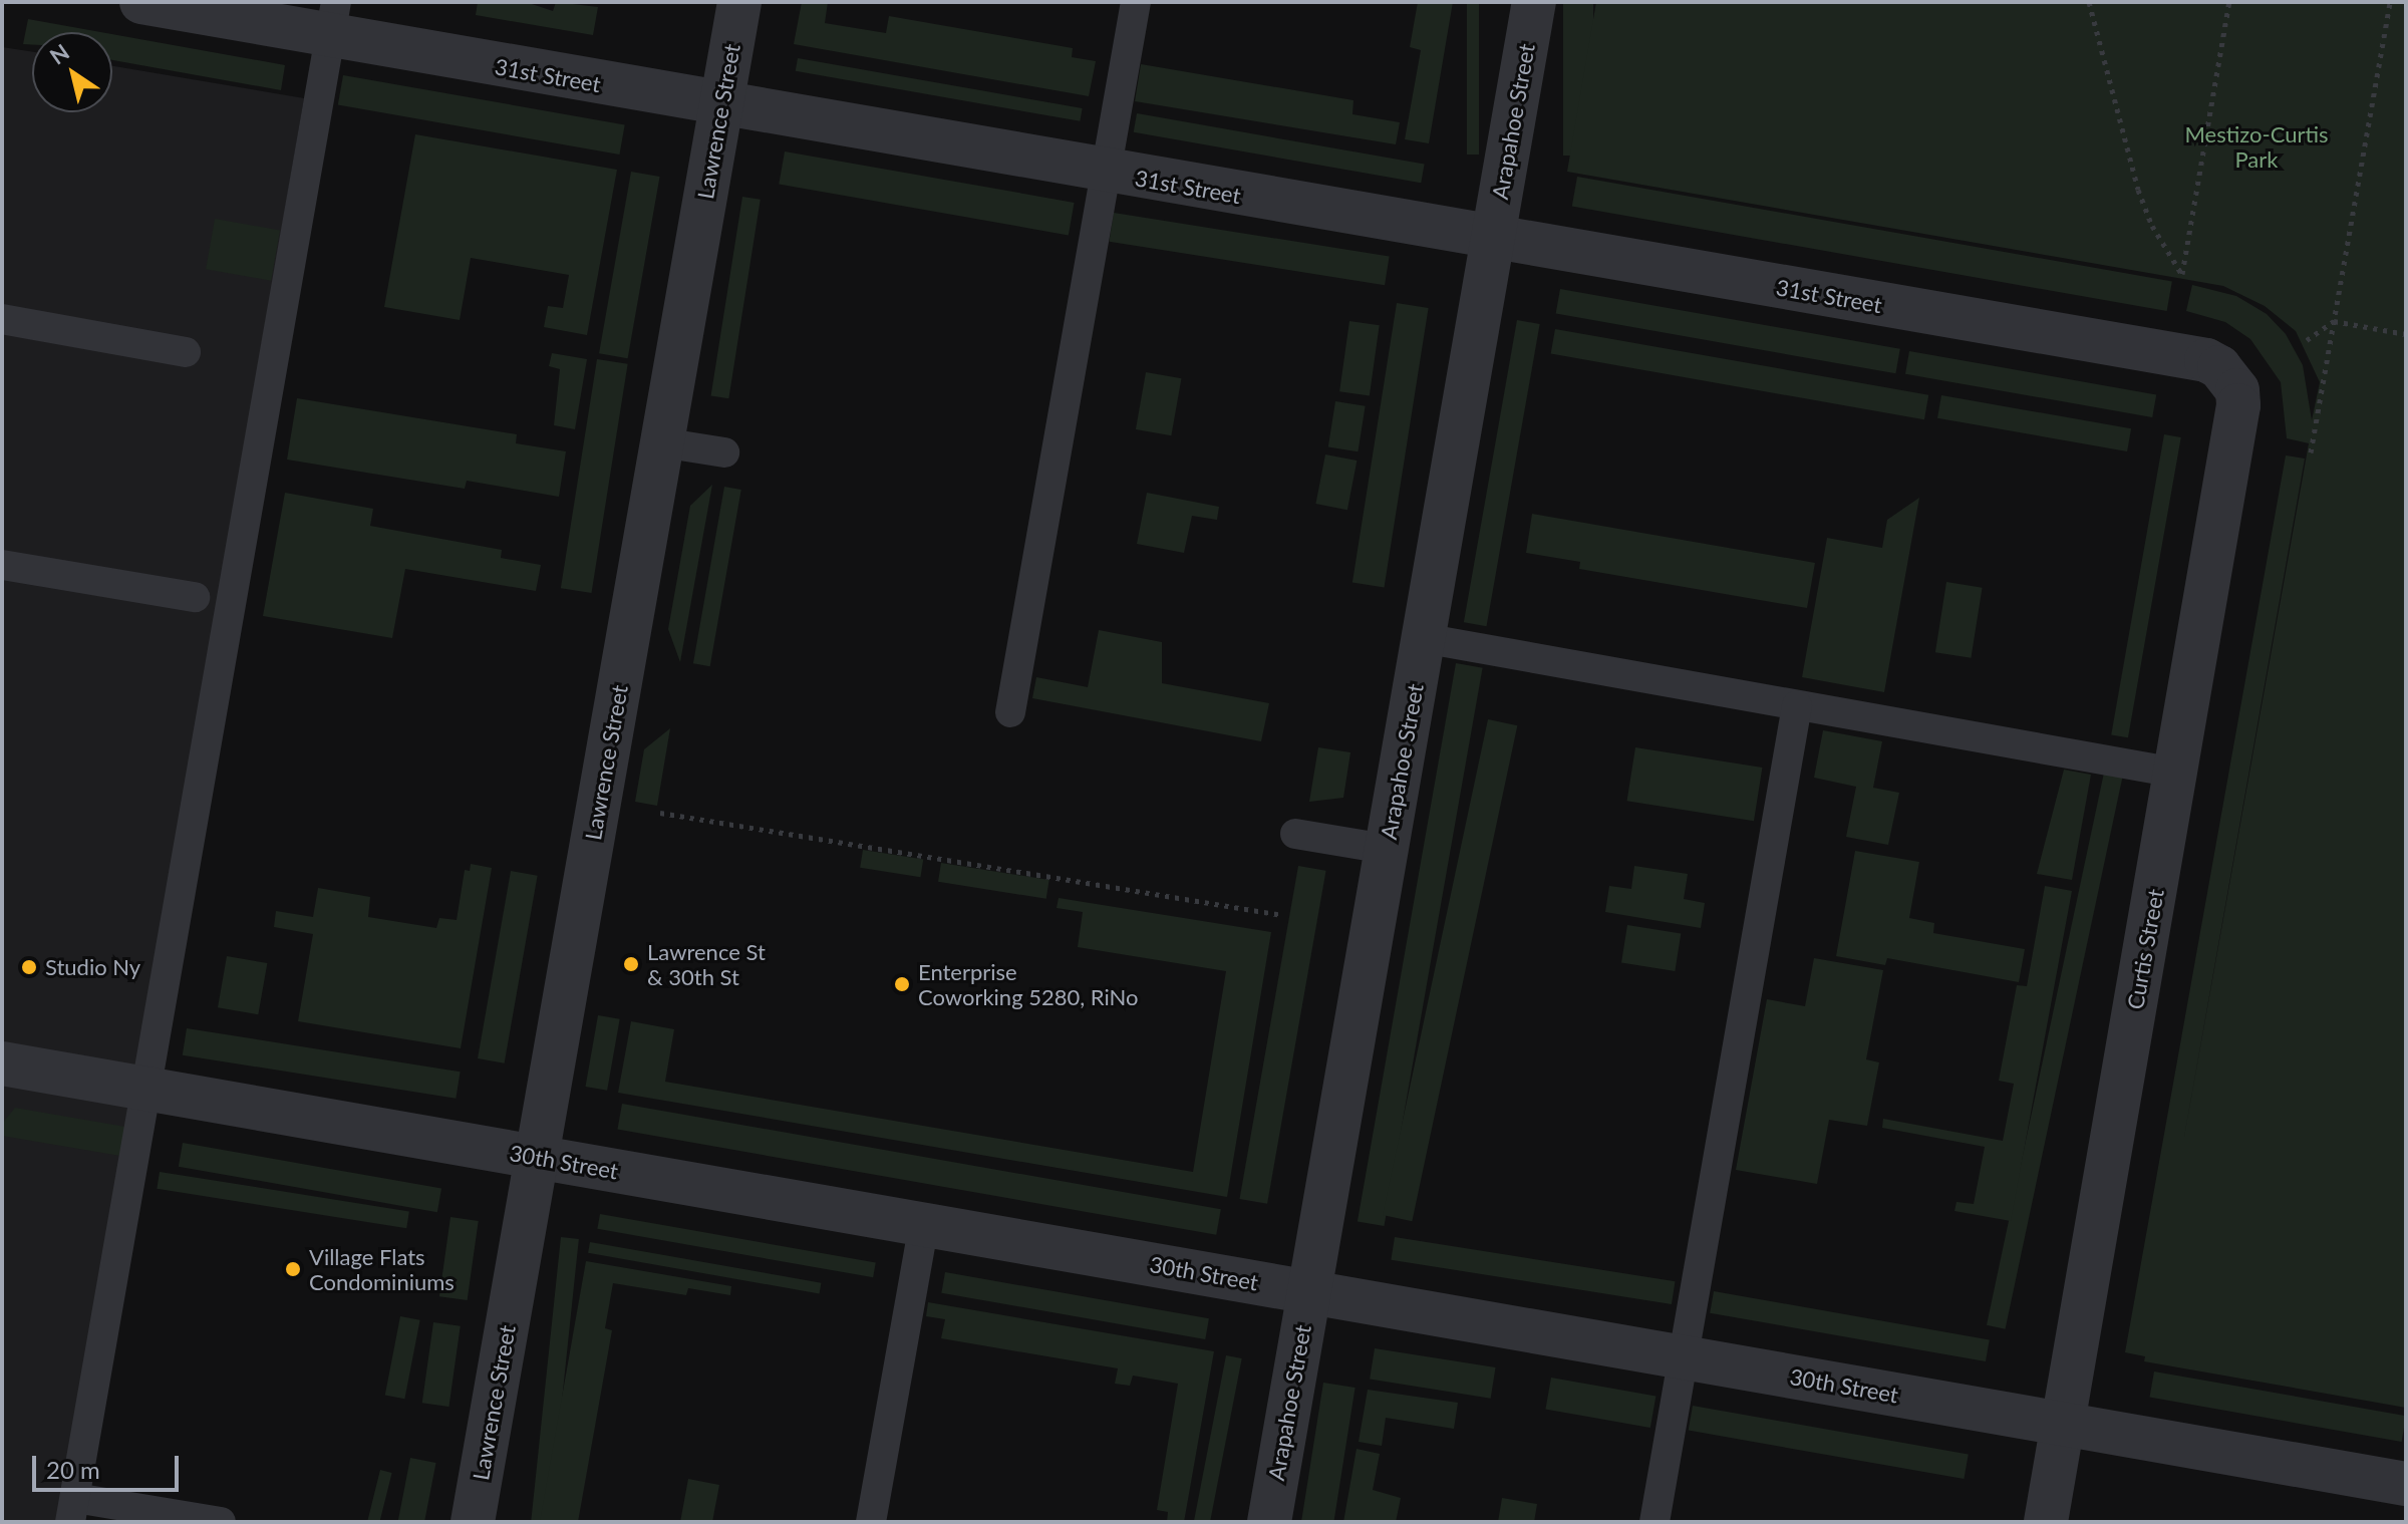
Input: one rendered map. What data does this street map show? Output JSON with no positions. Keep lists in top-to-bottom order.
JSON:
{
  "streets": {
    "street": [
      "31st Street",
      "Lawrence Street",
      "Arapahoe Street",
      "Curtis Street",
      "30th Street"
    ]
  },
  "crossings": [
    ["31st Street", "Lawrence Street"],
    ["31st Street", "Arapahoe Street"],
    ["31st Street", "Curtis Street"],
    ["Lawrence Street", "30th Street"],
    ["Arapahoe Street", "30th Street"],
    ["Curtis Street", "30th Street"]
  ],
  "parks": ["Mestizo-Curtis Park"],
  "places": [
    "Lawrence St & 30th St",
    "Studio Ny",
    "Enterprise Coworking 5280, RiNo",
    "Village Flats Condominiums"
  ],
  "scale_bar": "20 m",
  "north": "top left"
}
